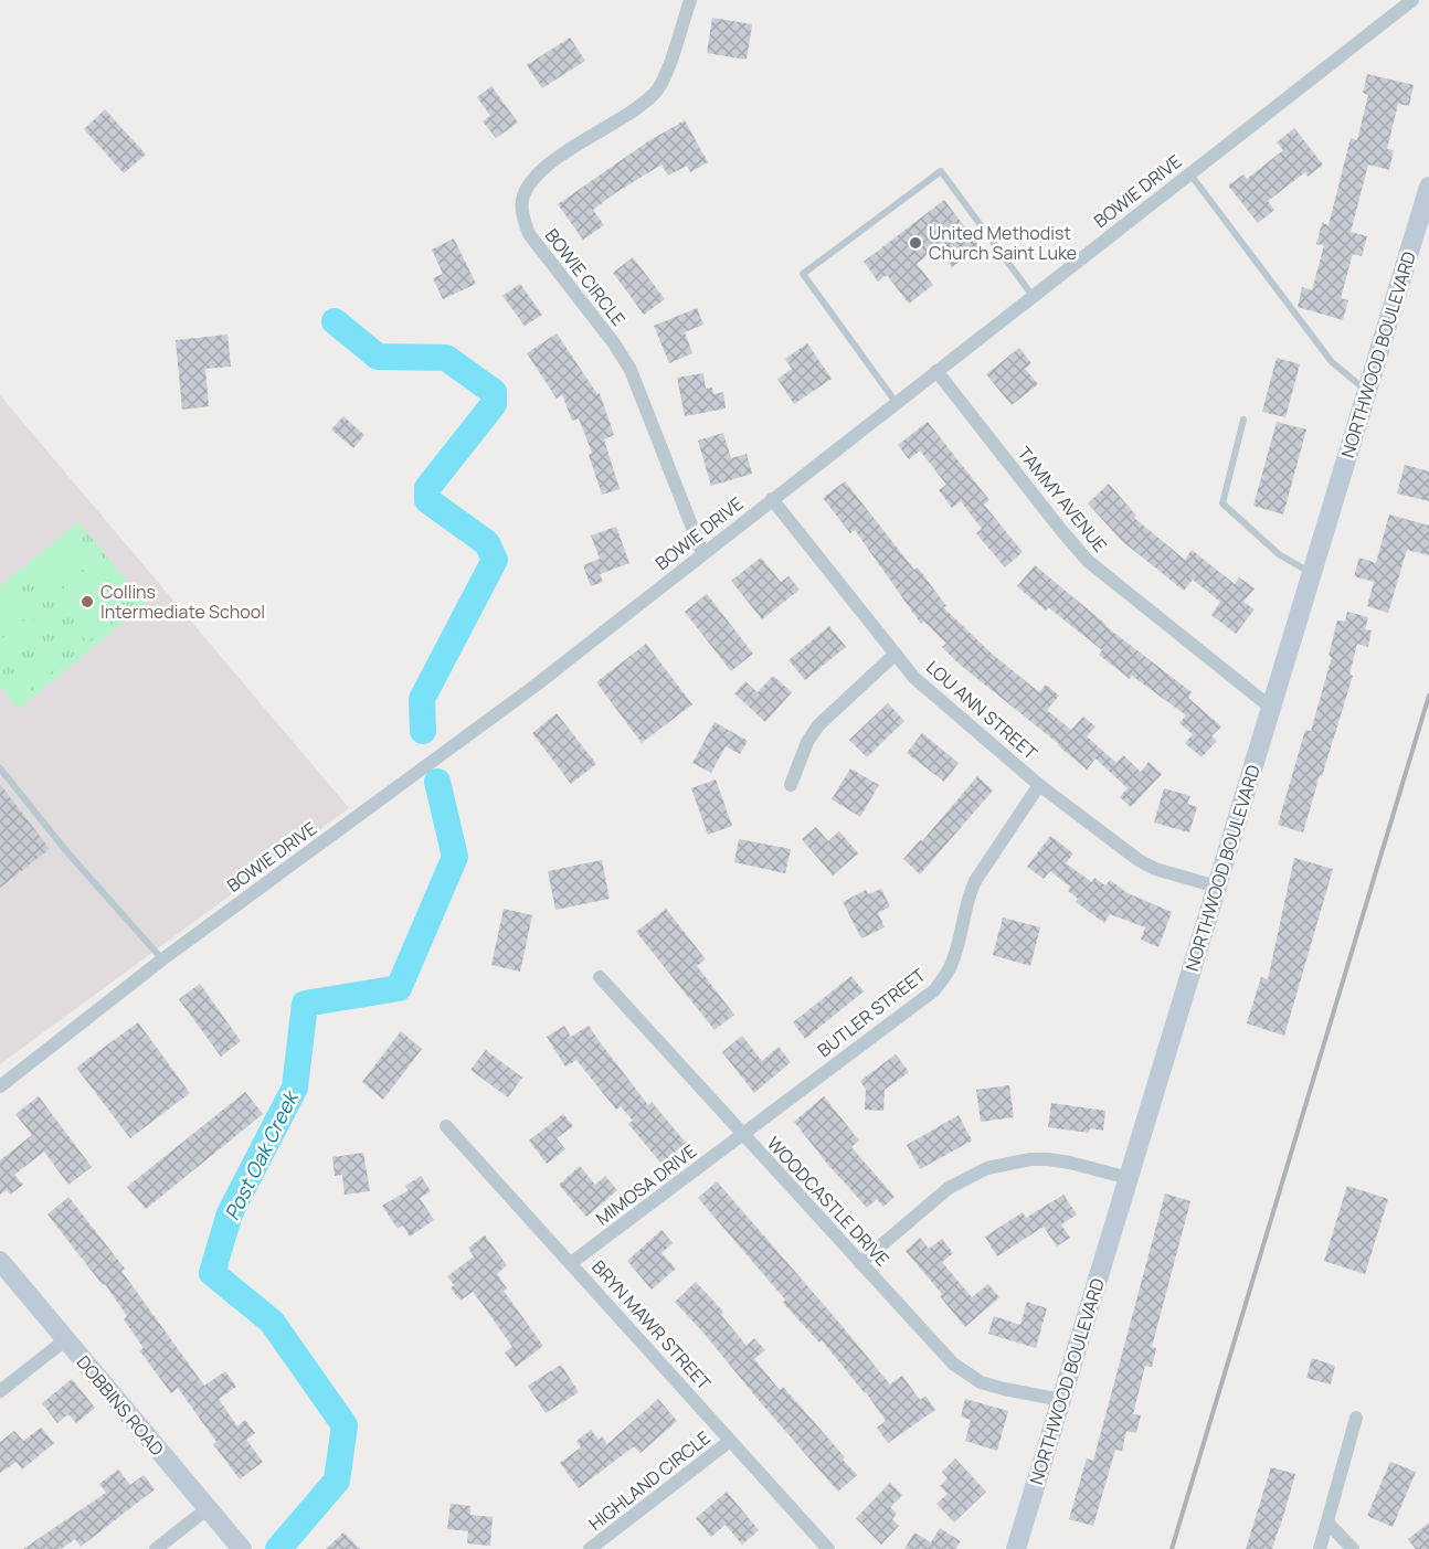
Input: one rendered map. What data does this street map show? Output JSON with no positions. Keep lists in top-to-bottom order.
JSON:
{
  "streets": {
    "street": [
      "BOWIE DRIVE",
      "BOWIE CIRCLE",
      "NORTHWOOD BOULEVARD",
      "TAMMY AVENUE",
      "LOU ANN STREET",
      "BUTLER STREET",
      "MIMOSA DRIVE",
      "WOODCASTLE DRIVE",
      "BRYN MAWR STREET",
      "DOBBINS ROAD",
      "HIGHLAND CIRCLE"
    ]
  },
  "crossings": [
    ["BOWIE DRIVE", "BOWIE CIRCLE"],
    ["BOWIE DRIVE", "TAMMY AVENUE"],
    ["BOWIE DRIVE", "LOU ANN STREET"],
    ["NORTHWOOD BOULEVARD", "TAMMY AVENUE"],
    ["NORTHWOOD BOULEVARD", "LOU ANN STREET"],
    ["NORTHWOOD BOULEVARD", "WOODCASTLE DRIVE"],
    ["LOU ANN STREET", "BUTLER STREET"],
    ["BUTLER STREET", "MIMOSA DRIVE"],
    ["BUTLER STREET", "WOODCASTLE DRIVE"],
    ["MIMOSA DRIVE", "WOODCASTLE DRIVE"],
    ["MIMOSA DRIVE", "BRYN MAWR STREET"],
    ["BRYN MAWR STREET", "HIGHLAND CIRCLE"]
  ],
  "water": ["Post Oak Creek"],
  "places": ["United Methodist Church Saint Luke", "Collins Intermediate School"]
}
